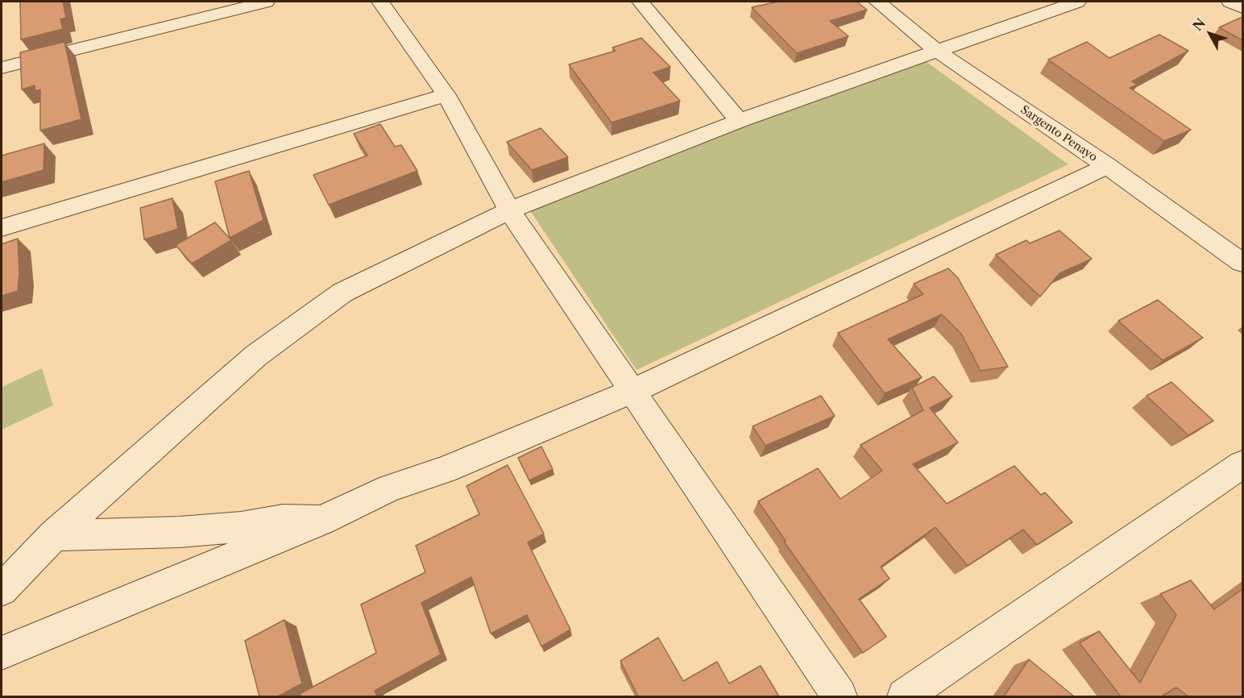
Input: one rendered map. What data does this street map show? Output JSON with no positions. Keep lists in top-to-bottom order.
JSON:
{
  "streets": {
    "street": ["Sargento Penayo"]
  },
  "north": "top left"
}
